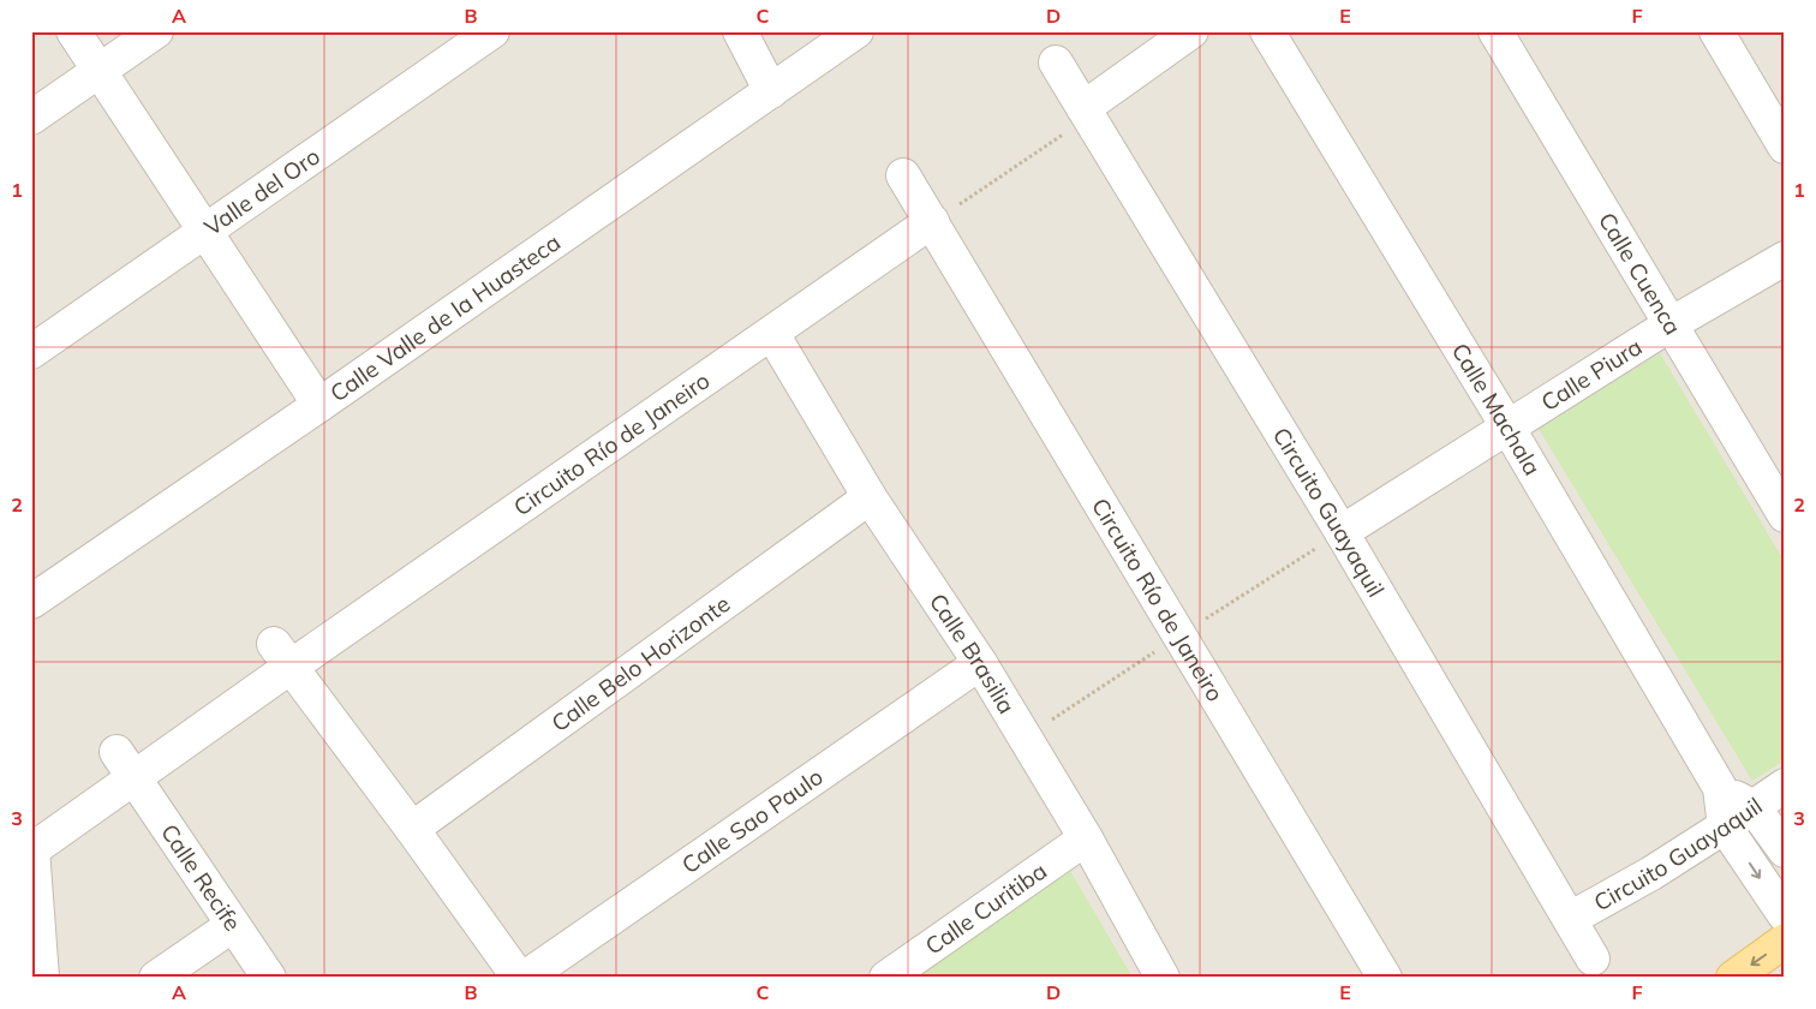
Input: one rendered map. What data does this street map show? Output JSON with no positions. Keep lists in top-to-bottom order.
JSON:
{
  "streets": {
    "street": [
      "Valle del Oro",
      "Calle Cuenca",
      "Calle Valle de la Huasteca",
      "Calle Piura",
      "Calle Machala",
      "Circuito Río de Janeiro",
      "Circuito Guayaquil",
      "Calle Brasilia",
      "Calle Belo Horizonte",
      "Calle Sao Paulo",
      "Calle Recife",
      "Calle Curitiba"
    ]
  },
  "crossings": [
    ["Calle Cuenca", "Calle Piura"],
    ["Calle Piura", "Calle Machala"],
    ["Calle Piura", "Circuito Guayaquil"],
    ["Calle Machala", "Circuito Guayaquil"],
    ["Circuito Río de Janeiro", "Calle Brasilia"],
    ["Circuito Río de Janeiro", "Calle Recife"],
    ["Calle Brasilia", "Calle Belo Horizonte"],
    ["Calle Brasilia", "Calle Sao Paulo"],
    ["Calle Brasilia", "Calle Curitiba"]
  ],
  "grid": {
    "columns": [
      "A",
      "B",
      "C",
      "D",
      "E",
      "F"
    ],
    "rows": ["1", "2", "3"]
  }
}
